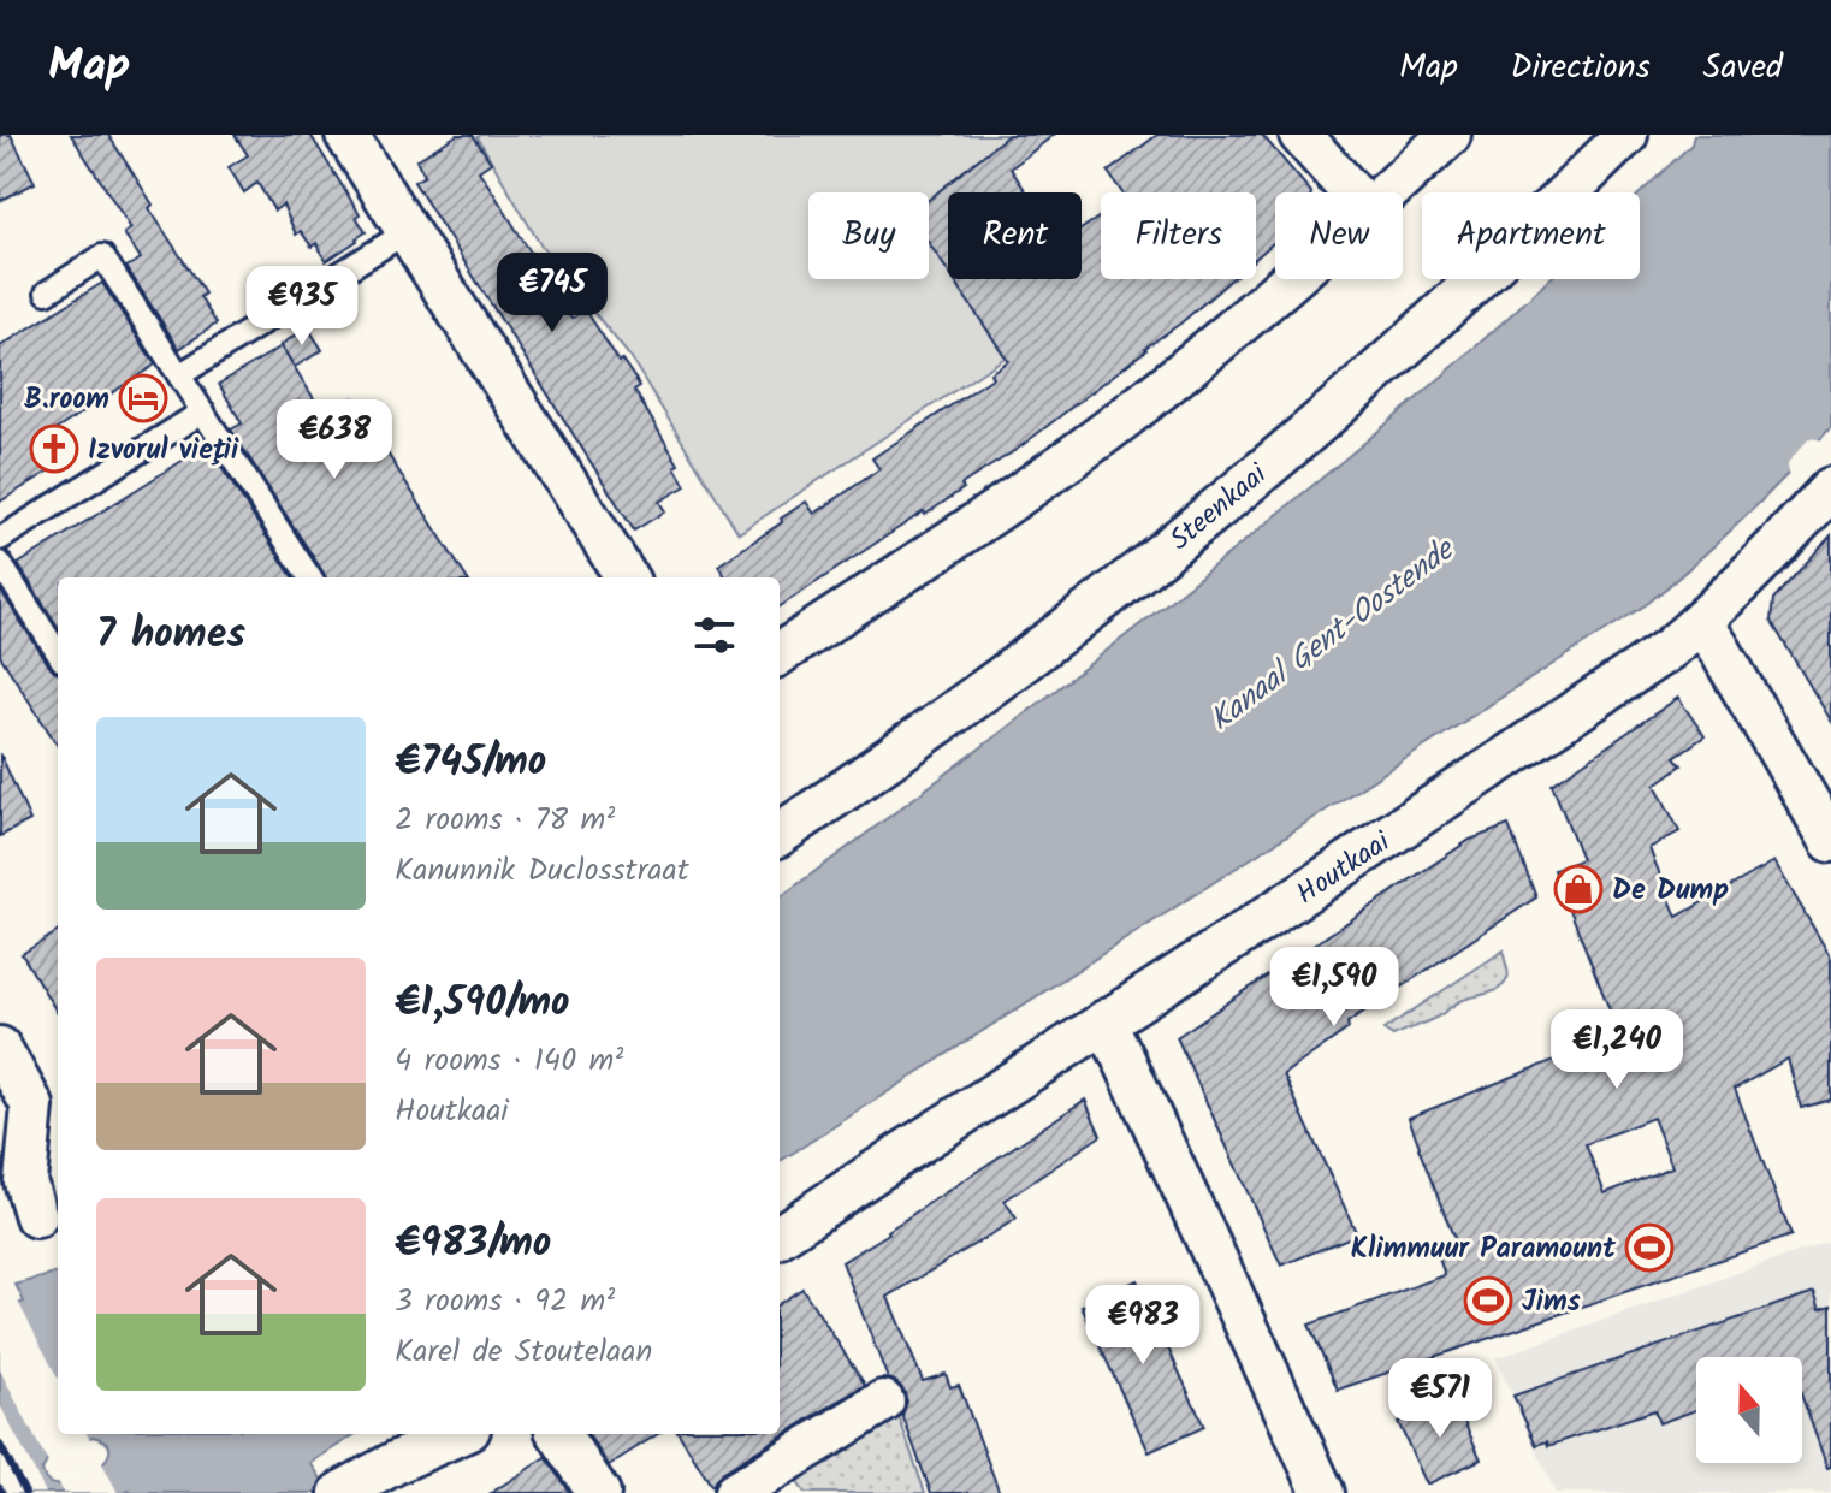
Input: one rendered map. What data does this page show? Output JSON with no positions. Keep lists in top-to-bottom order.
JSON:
{
  "streets": {
    "street": ["Steenkaai", "Houtkaai"]
  },
  "water": ["Kanaal Gent-Oostende"],
  "places": {
    "hotel": ["B.room"],
    "church": ["Izvorul vieţii"],
    "shop": ["De Dump"],
    "sports": ["Klimmuur Paramount", "Jims"]
  },
  "north": "top",
  "page": {
    "header": "Map",
    "nav": ["Map", "Directions", "Saved"],
    "chip": [
      "Buy",
      "Rent",
      "Filters",
      "New",
      "Apartment"
    ],
    "price": [
      "€745",
      "€935",
      "€638",
      "€1,590",
      "€1,240",
      "€983",
      "€571"
    ],
    "heading": "7 homes",
    "list": [
      {
        "name": "€745/mo",
        "note": "2 rooms · 78 m² · Kanunnik Duclosstraat"
      },
      {
        "name": "€1,590/mo",
        "note": "4 rooms · 140 m² · Houtkaai"
      },
      {
        "name": "€983/mo",
        "note": "3 rooms · 92 m² · Karel de Stoutelaan"
      }
    ]
  }
}
